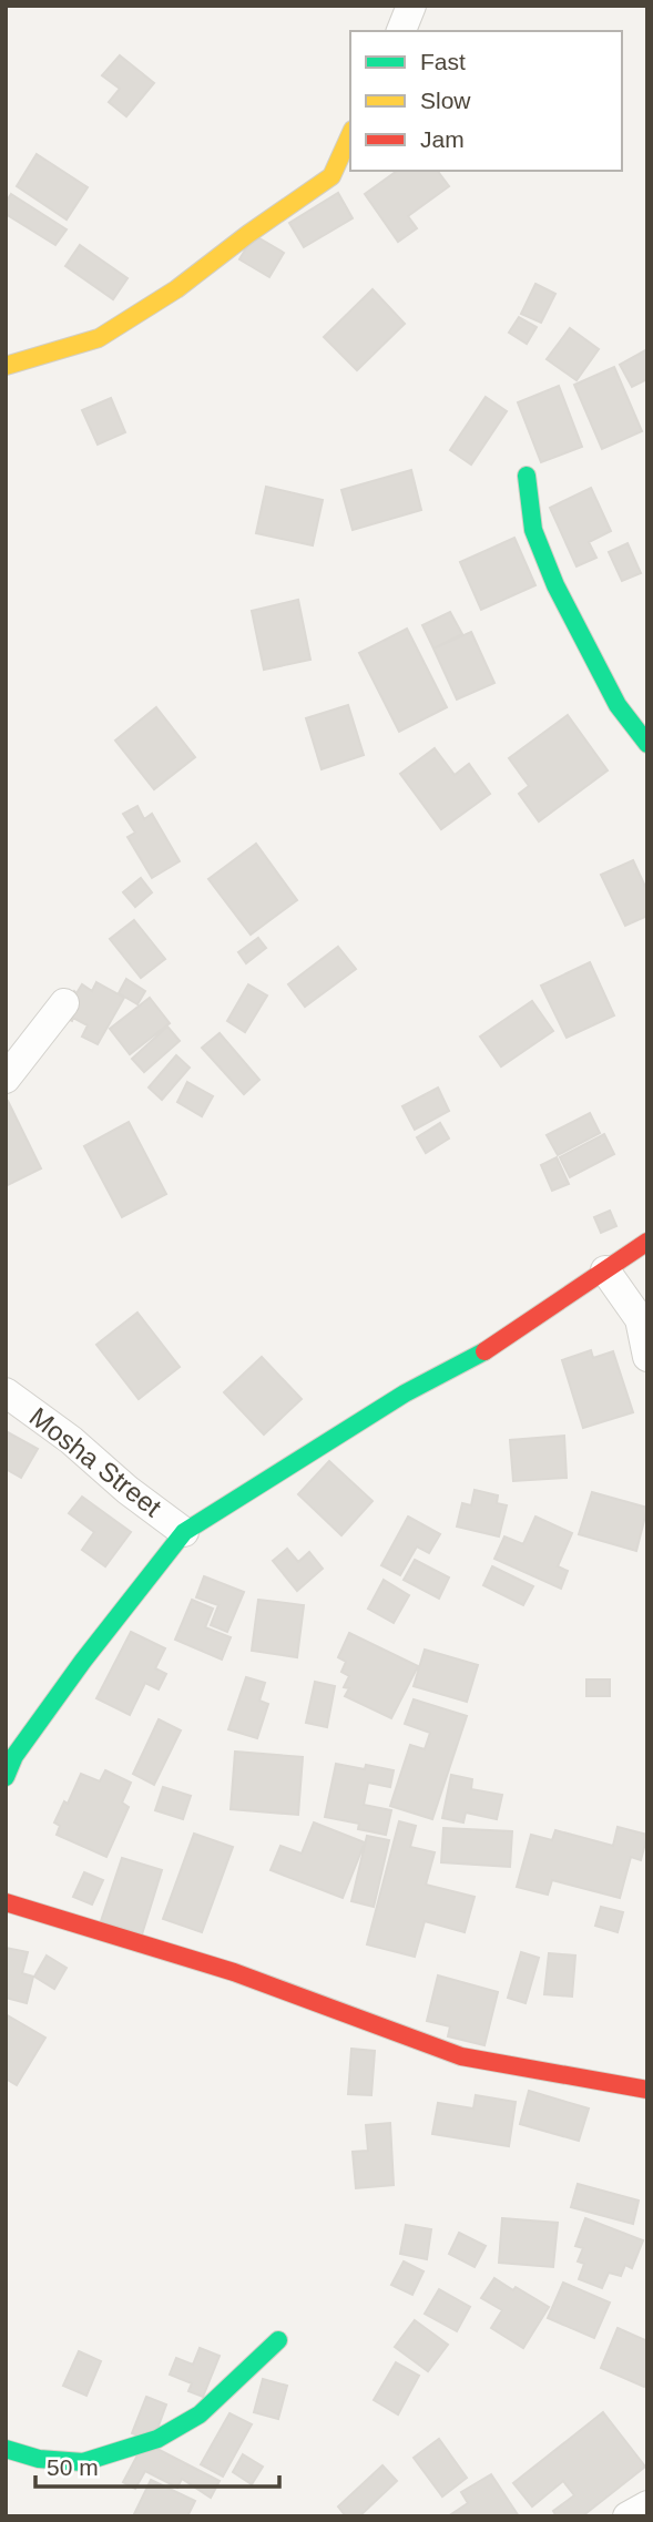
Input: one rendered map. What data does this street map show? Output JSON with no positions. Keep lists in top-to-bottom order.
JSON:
{
  "streets": {
    "street": ["Mosha Street"]
  },
  "legend": ["Fast", "Slow", "Jam"],
  "scale_bar": "50 m"
}
